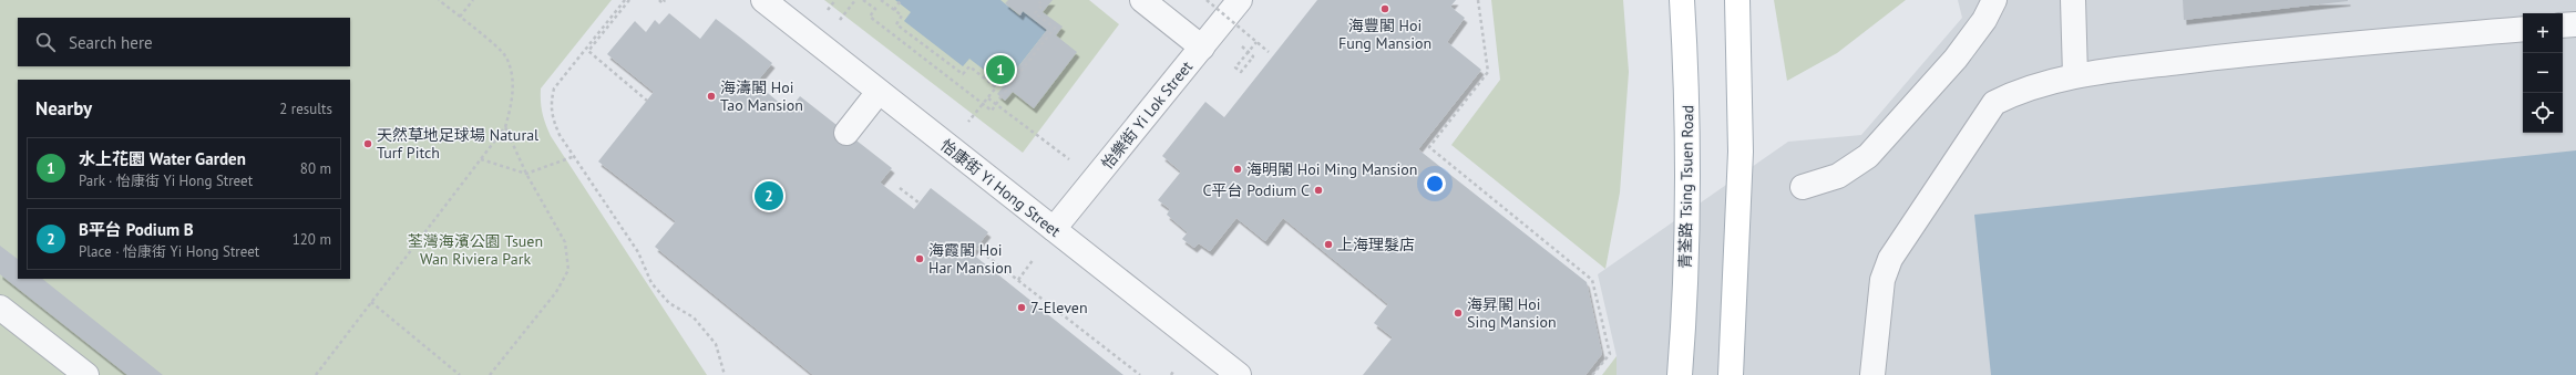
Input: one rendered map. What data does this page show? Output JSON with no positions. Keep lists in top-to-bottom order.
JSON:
{
  "streets": {
    "main road": ["青荃路 Tsing Tsuen Road"],
    "street": ["怡樂街 Yi Lok Street", "怡康街 Yi Hong Street"]
  },
  "crossings": [
    ["怡樂街 Yi Lok Street", "怡康街 Yi Hong Street"]
  ],
  "parks": ["荃灣海濱公園 Tsuen Wan Riviera Park"],
  "places": [
    "海豐閣 Hoi Fung Mansion",
    "海濤閣 Hoi Tao Mansion",
    "天然草地足球場 Natural Turf Pitch",
    "海明閣 Hoi Ming Mansion",
    "C平台 Podium C",
    "上海理髮店",
    "海霞閣 Hoi Har Mansion",
    "7-Eleven",
    "海昇閣 Hoi Sing Mansion"
  ],
  "page": {
    "map_buttons": ["+", "−"],
    "search": "Search here",
    "pins": ["1", "2"],
    "heading": ["Nearby", "2 results"],
    "list": [
      {
        "mark": "1",
        "name": "水上花園 Water Garden",
        "note": "Park · 怡康街 Yi Hong Street",
        "value": "80 m"
      },
      {
        "mark": "2",
        "name": "B平台 Podium B",
        "note": "Place · 怡康街 Yi Hong Street",
        "value": "120 m"
      }
    ]
  }
}
